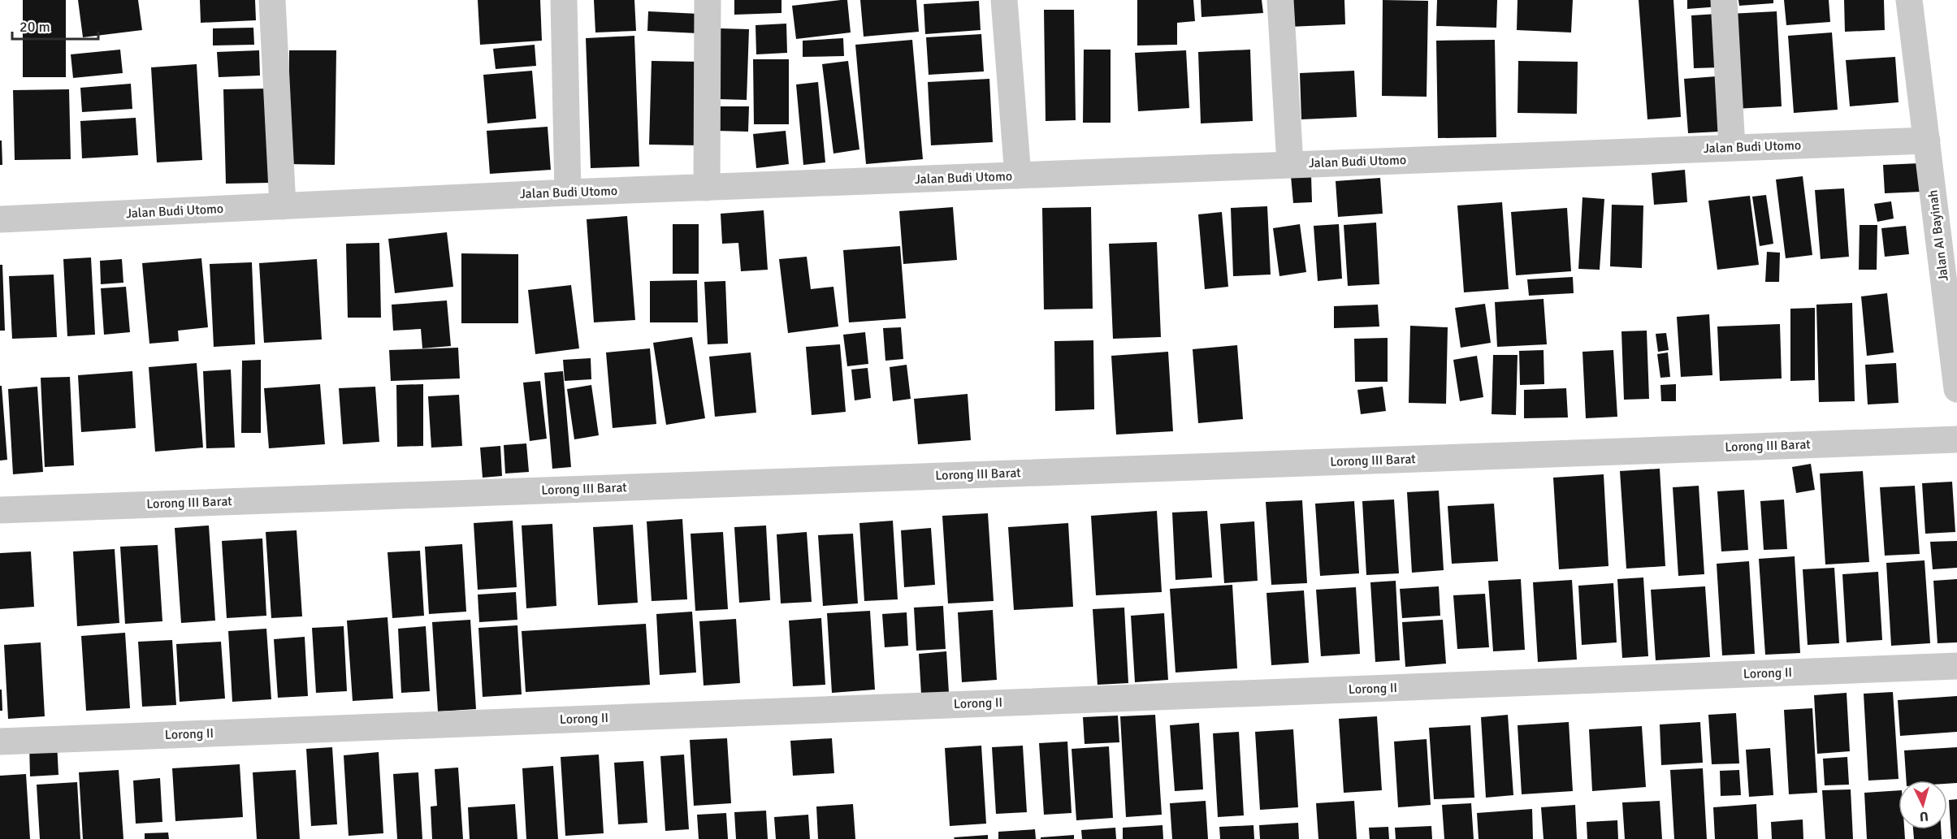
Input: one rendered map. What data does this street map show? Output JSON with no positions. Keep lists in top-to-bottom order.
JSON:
{
  "streets": {
    "street": [
      "Jalan Budi Utomo",
      "Jalan AI Bayinah",
      "Lorong III Barat",
      "Lorong II"
    ]
  },
  "crossings": [
    ["Jalan Budi Utomo", "Jalan AI Bayinah"]
  ],
  "scale_bar": "20 m",
  "north": "bottom"
}
